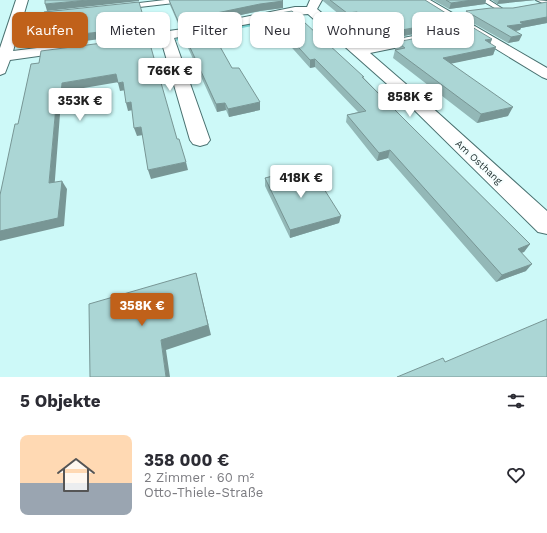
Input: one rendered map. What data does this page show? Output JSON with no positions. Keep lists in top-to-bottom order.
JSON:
{
  "streets": {
    "street": ["Am Osthang"]
  },
  "page": {
    "chip": [
      "Kaufen",
      "Mieten",
      "Filter",
      "Neu",
      "Wohnung",
      "Haus"
    ],
    "price": [
      "766K €",
      "858K €",
      "353K €",
      "418K €",
      "358K €"
    ],
    "heading": "5 Objekte",
    "list": [
      {
        "name": "358 000 €",
        "note": "2 Zimmer · 60 m² · Otto-Thiele-Straße"
      }
    ]
  }
}
